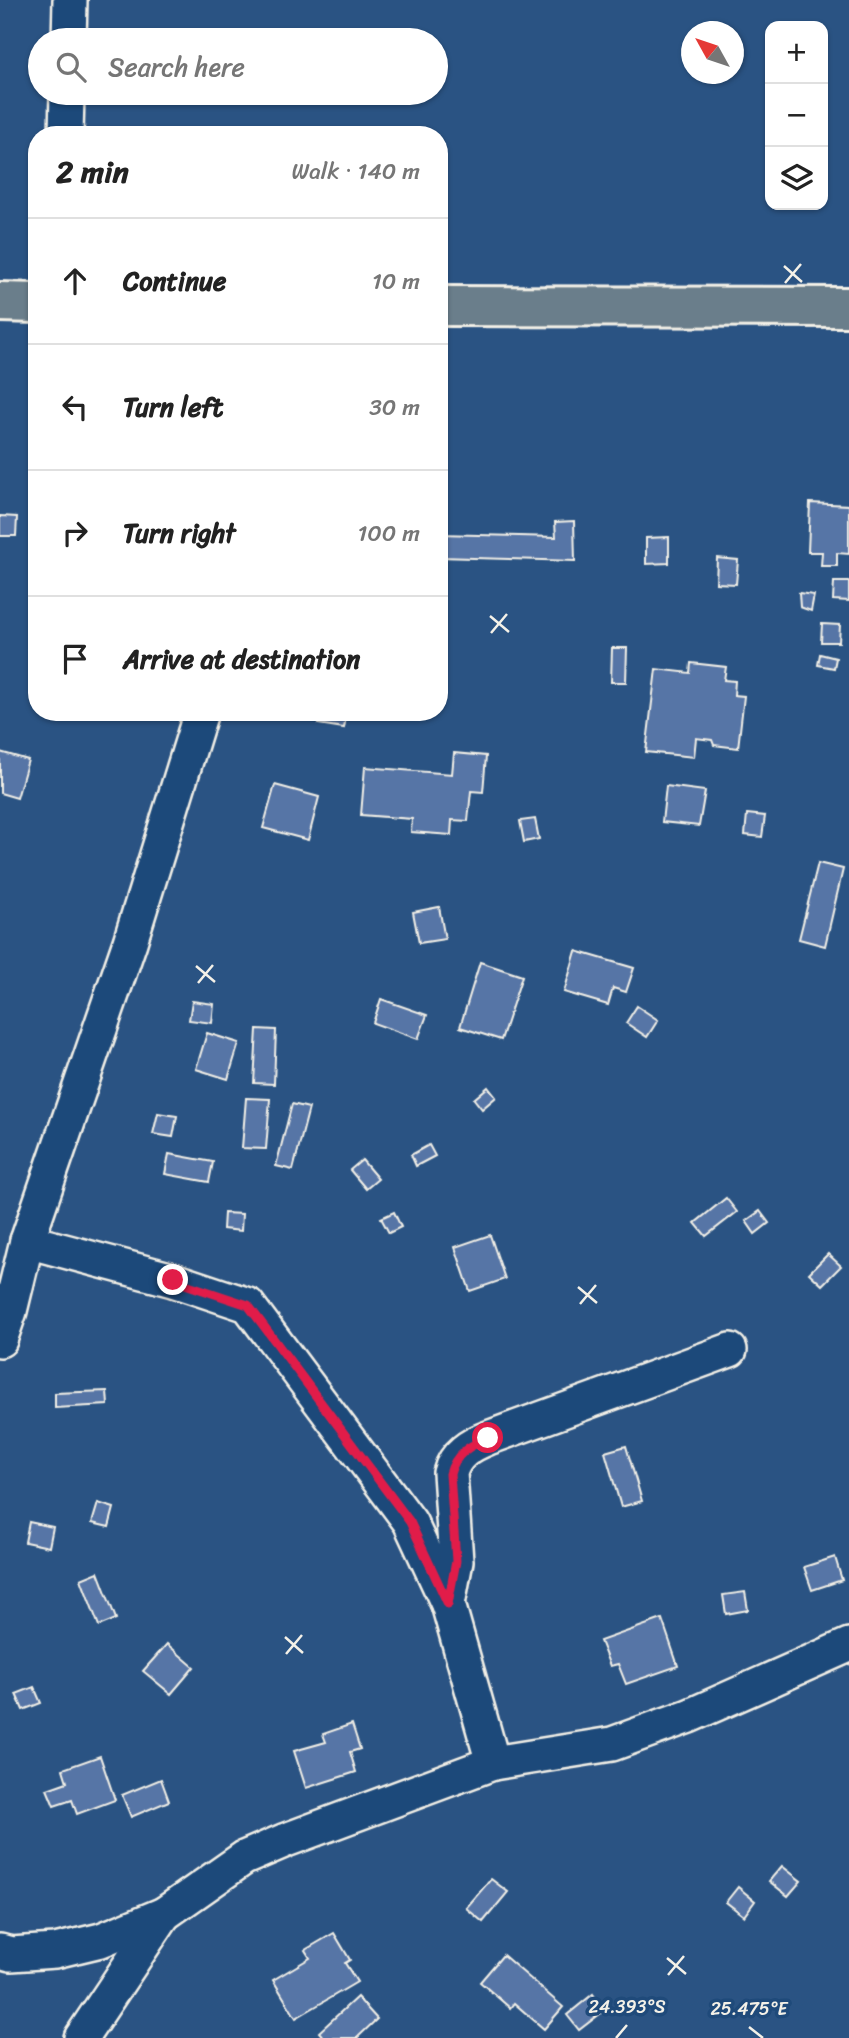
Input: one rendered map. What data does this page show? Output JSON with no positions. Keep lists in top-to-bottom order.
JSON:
{
  "north": "top left",
  "page": {
    "map_buttons": ["+", "−"],
    "search": "Search here",
    "heading": ["2 min", "Walk · 140 m"],
    "list": [
      ["Continue", "10 m"],
      ["Turn left", "30 m"],
      ["Turn right", "100 m"],
      "Arrive at destination"
    ]
  },
  "coordinates": ["24.393°S", "25.475°E"]
}
